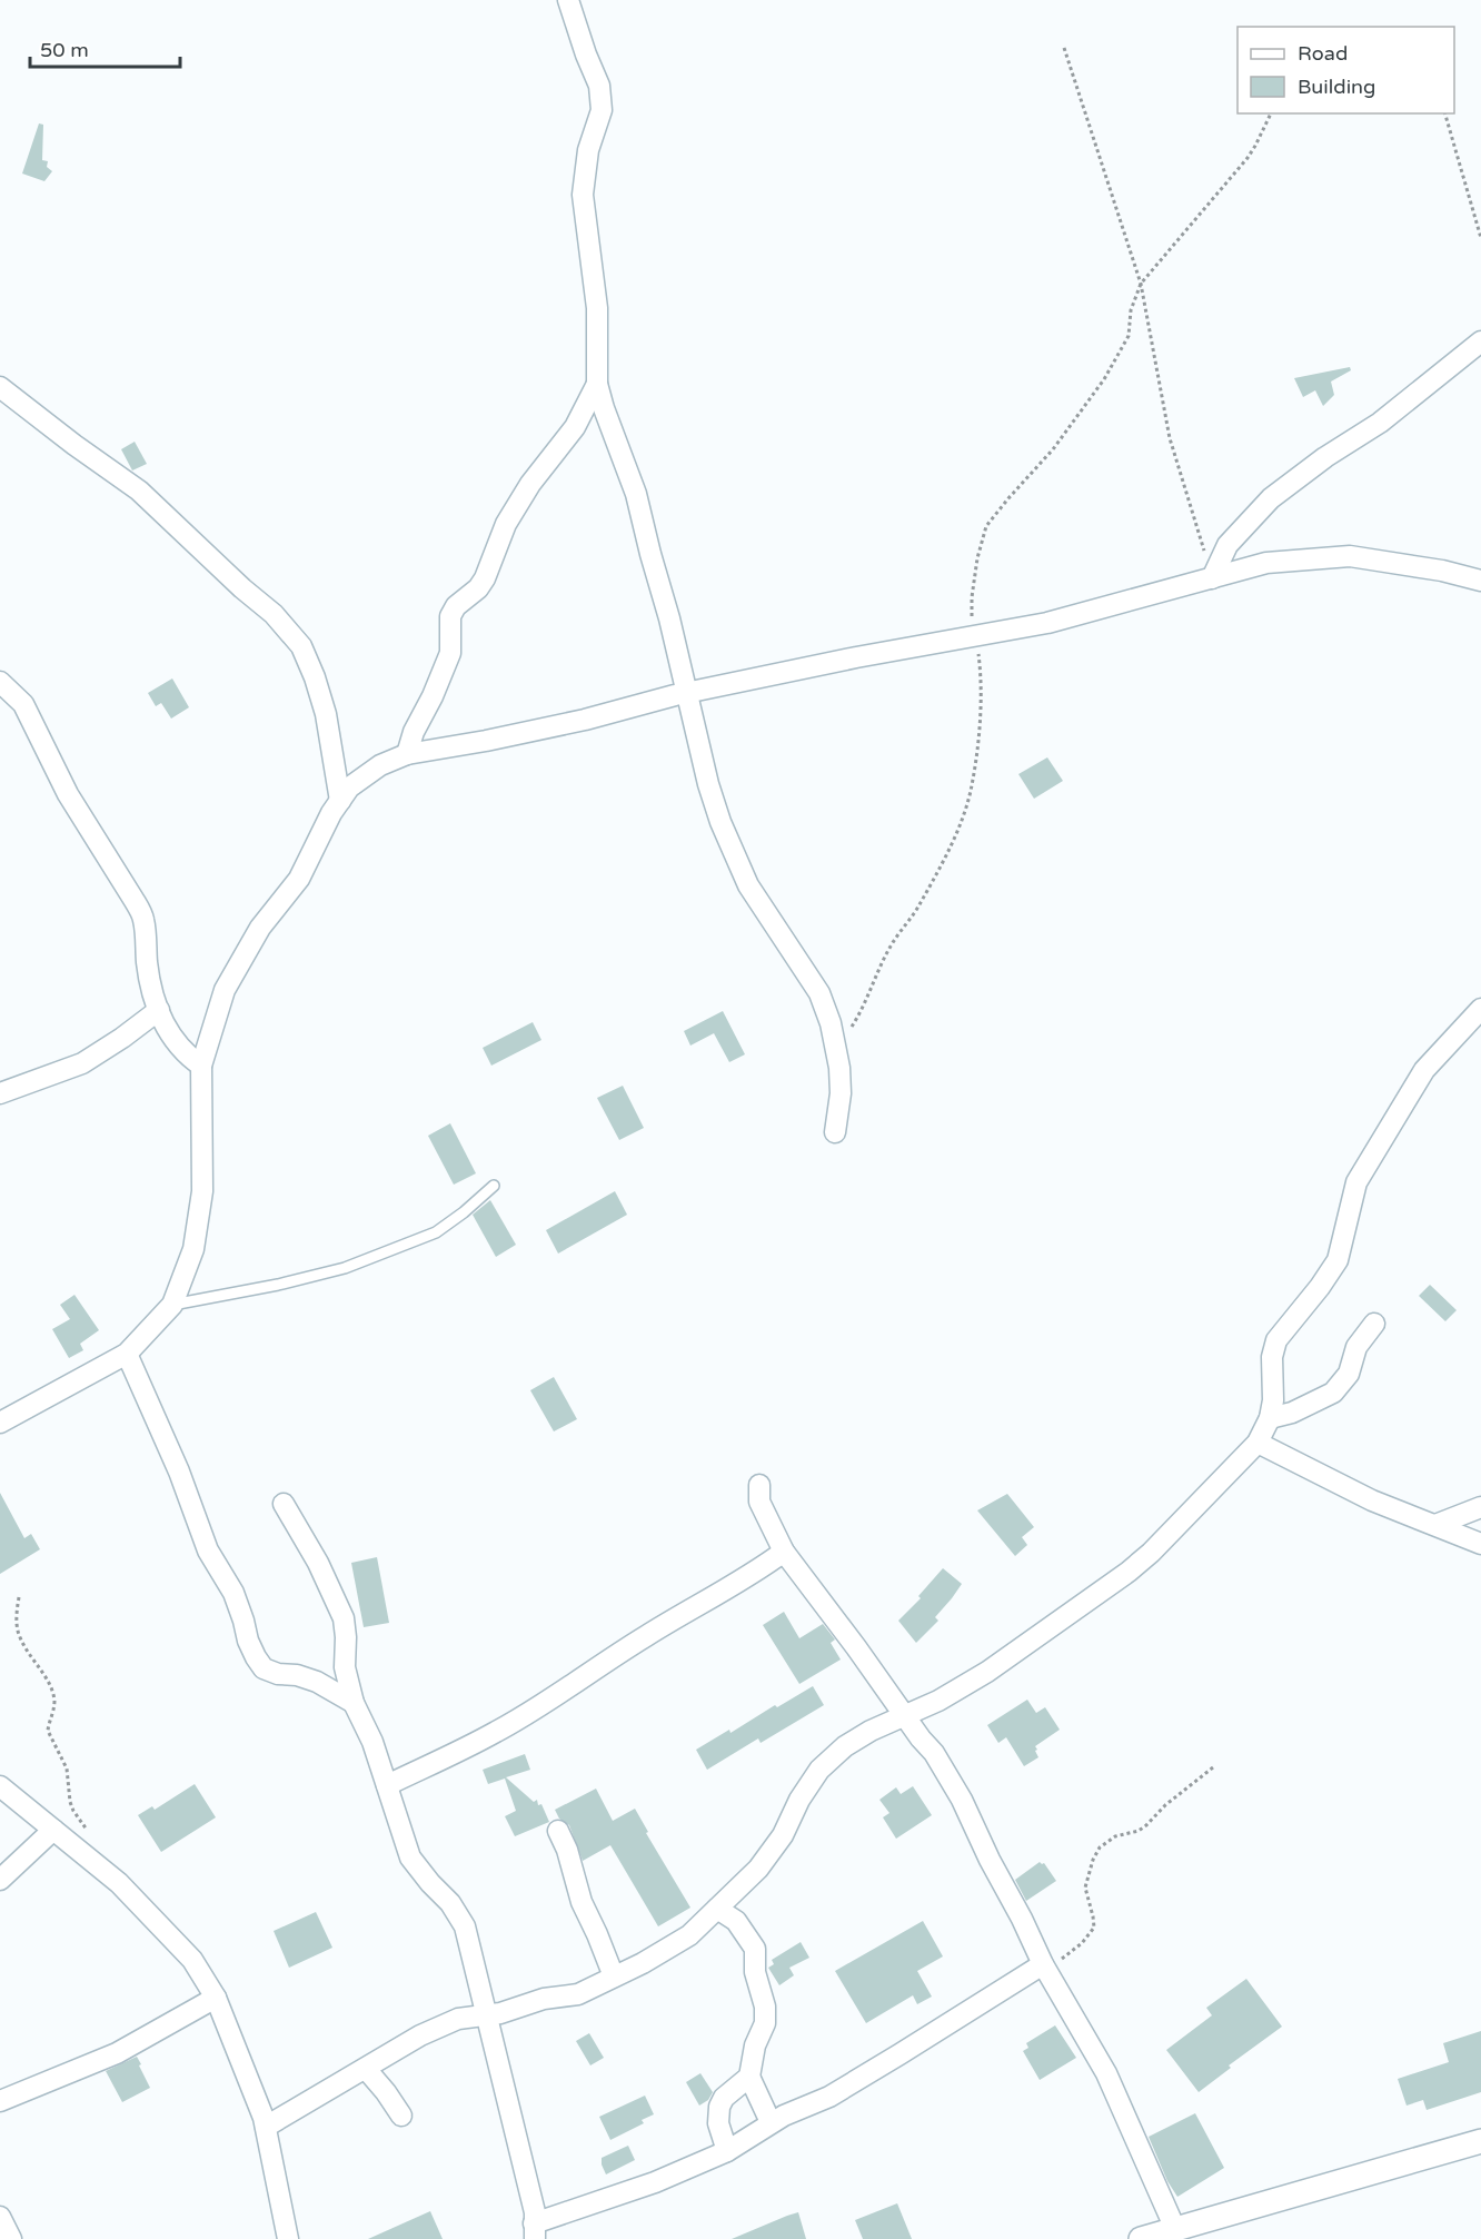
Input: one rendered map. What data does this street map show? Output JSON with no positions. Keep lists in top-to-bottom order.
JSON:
{
  "legend": ["Road", "Building"],
  "scale_bar": "50 m"
}
